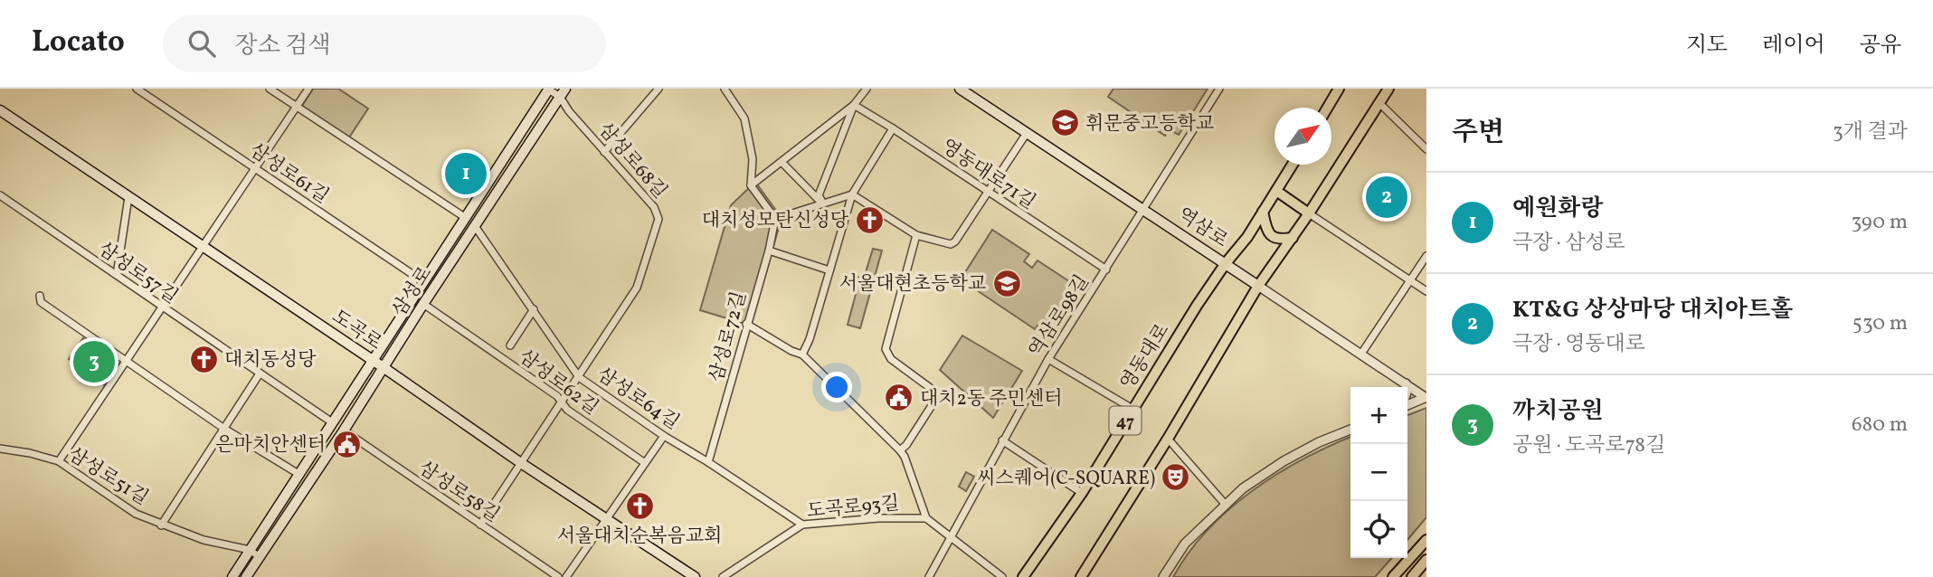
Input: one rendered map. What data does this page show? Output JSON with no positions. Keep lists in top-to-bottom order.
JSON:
{
  "streets": {
    "main road": [
      "역삼로",
      "삼성로",
      "도곡로",
      "영동대로",
      "47"
    ],
    "street": [
      "삼성로68길",
      "삼성로61길",
      "영동대로71길",
      "삼성로57길",
      "역삼로98길",
      "삼성로72길",
      "삼성로62길",
      "삼성로64길",
      "삼성로51길",
      "삼성로58길",
      "도곡로93길"
    ]
  },
  "crossings": [
    ["삼성로68길", "삼성로"],
    ["삼성로68길", "삼성로64길"],
    ["삼성로61길", "삼성로"],
    ["영동대로71길", "역삼로98길"],
    ["역삼로", "역삼로98길"],
    ["역삼로", "영동대로"],
    ["역삼로", "47"],
    ["삼성로57길", "삼성로"],
    ["삼성로", "도곡로"],
    ["삼성로", "삼성로62길"],
    ["삼성로", "삼성로64길"],
    ["삼성로", "삼성로51길"],
    ["삼성로", "삼성로58길"],
    ["삼성로72길", "삼성로64길"],
    ["삼성로64길", "도곡로93길"]
  ],
  "places": {
    "school or university": ["휘문중고등학교", "서울대현초등학교"],
    "church": ["대치성모탄신성당", "대치동성당", "서울대치순복음교회"],
    "public building": ["대치2동 주민센터", "은마치안센터"],
    "theatre": ["씨스퀘어(C-SQUARE)"]
  },
  "north": "top right",
  "page": {
    "header": "Locato",
    "search": "장소 검색",
    "nav": ["지도", "레이어", "공유"],
    "heading": ["주변", "3개 결과"],
    "pins": ["1", "2", "3"],
    "list": [
      {
        "mark": "1",
        "name": "예원화랑",
        "note": "극장 · 삼성로",
        "value": "390 m"
      },
      {
        "mark": "2",
        "name": "KT&G 상상마당 대치아트홀",
        "note": "극장 · 영동대로",
        "value": "530 m"
      },
      {
        "mark": "3",
        "name": "까치공원",
        "note": "공원 · 도곡로78길",
        "value": "680 m"
      }
    ],
    "map_buttons": ["+", "−"]
  }
}
